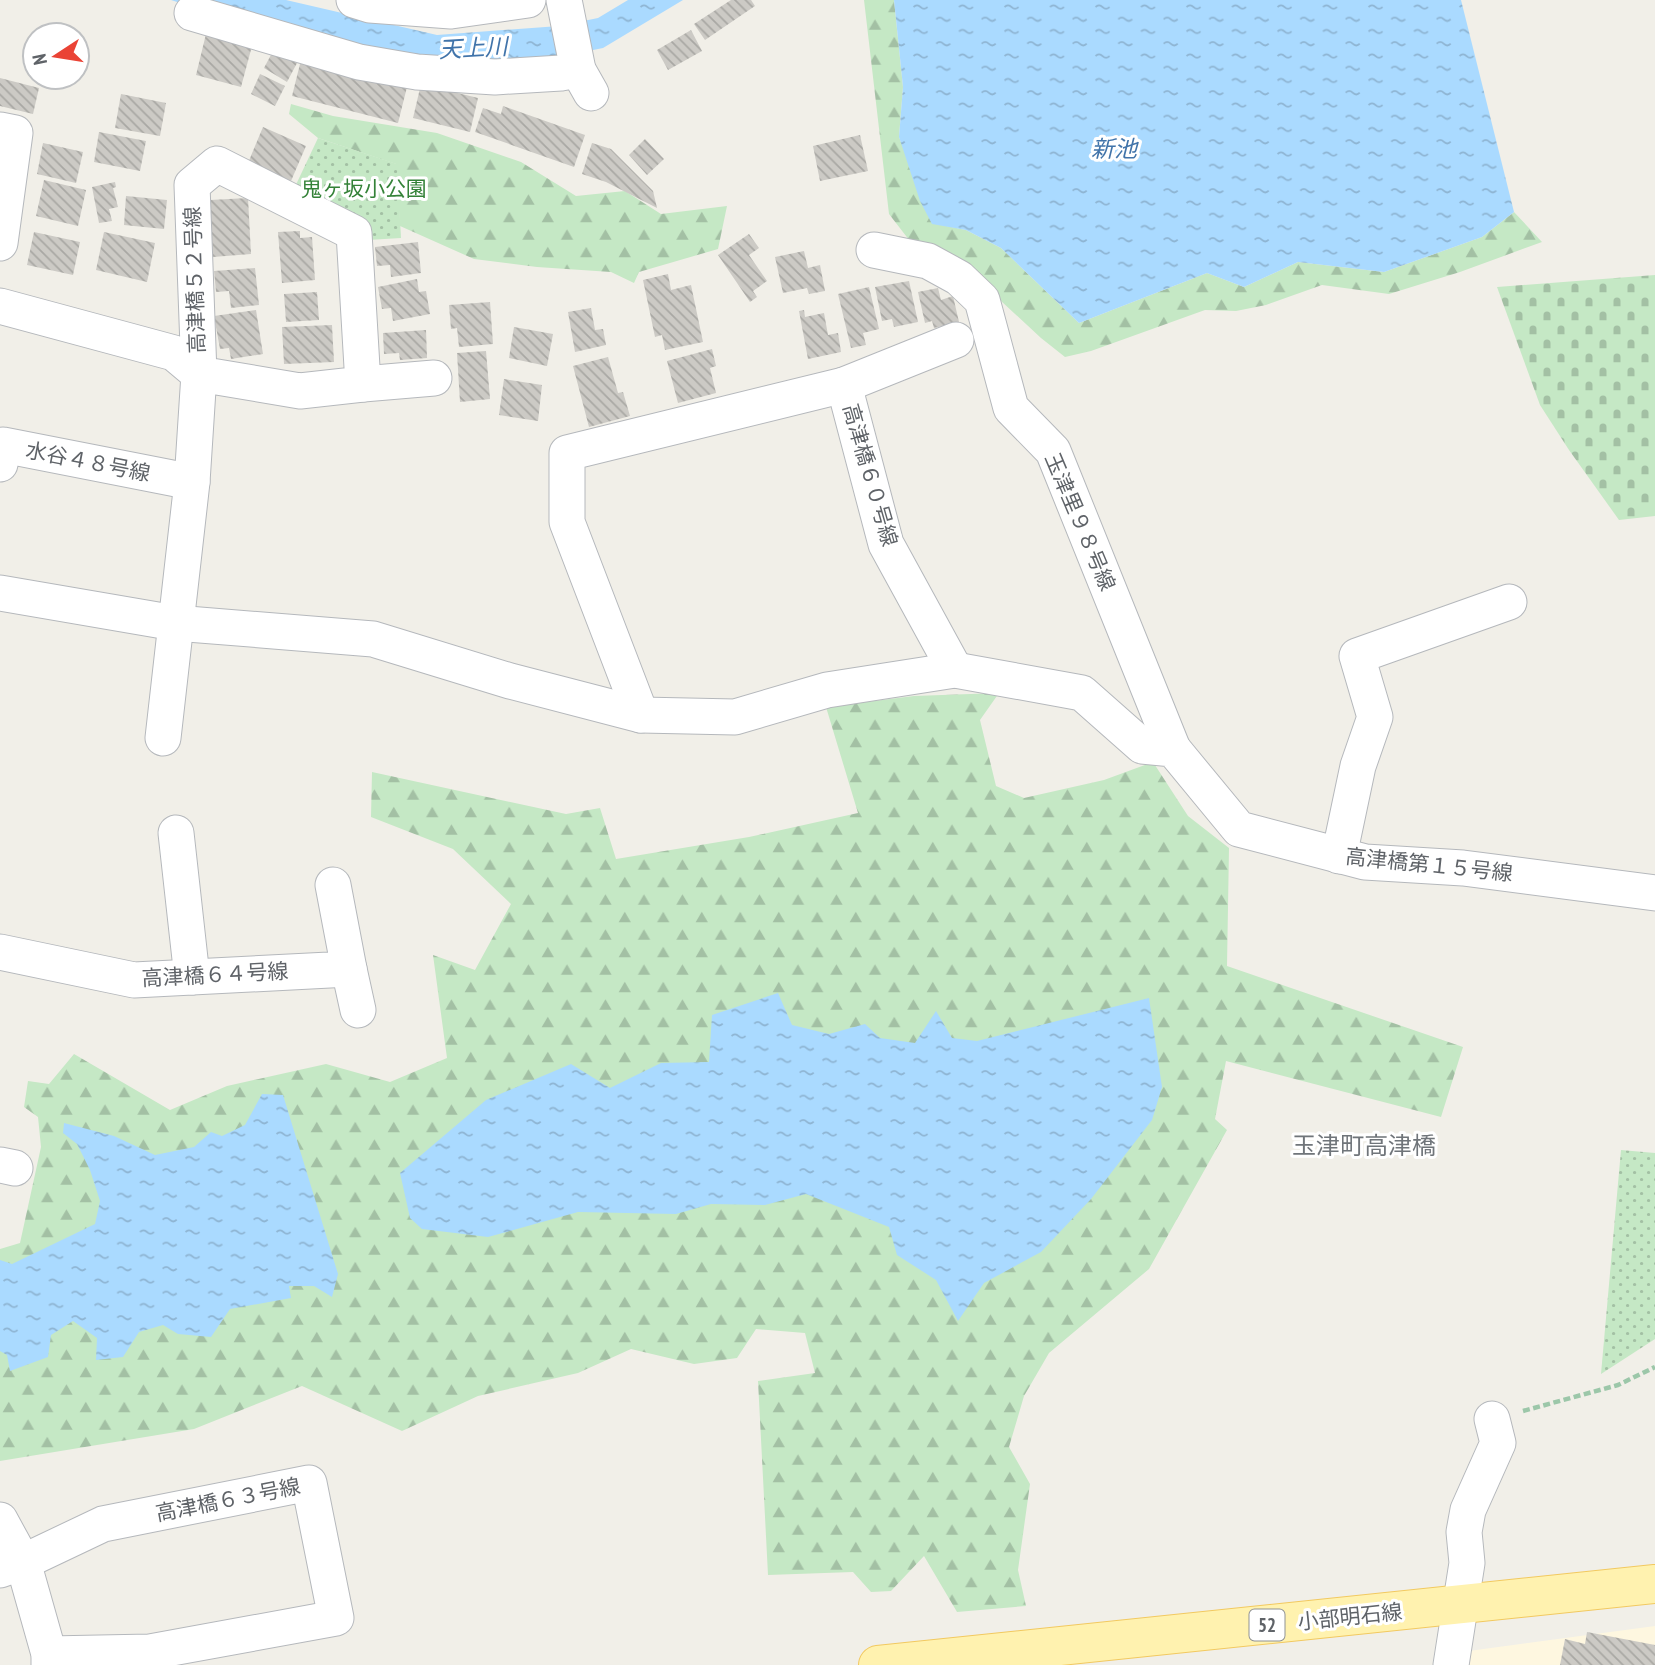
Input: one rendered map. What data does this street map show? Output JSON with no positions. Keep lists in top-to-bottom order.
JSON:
{
  "streets": {
    "main road": ["小部明石線", "52"],
    "street": [
      "高津橋５２号線",
      "水谷４８号線",
      "高津橋６０号線",
      "玉津里９８号線",
      "高津橋第１５号線",
      "高津橋６４号線",
      "高津橋６３号線"
    ]
  },
  "crossings": [
    ["高津橋５２号線", "水谷４８号線"],
    ["玉津里９８号線", "高津橋第１５号線"]
  ],
  "districts": ["玉津町高津橋"],
  "water": ["天上川", "新池"],
  "parks": ["鬼ヶ坂小公園"],
  "north": "left"
}
